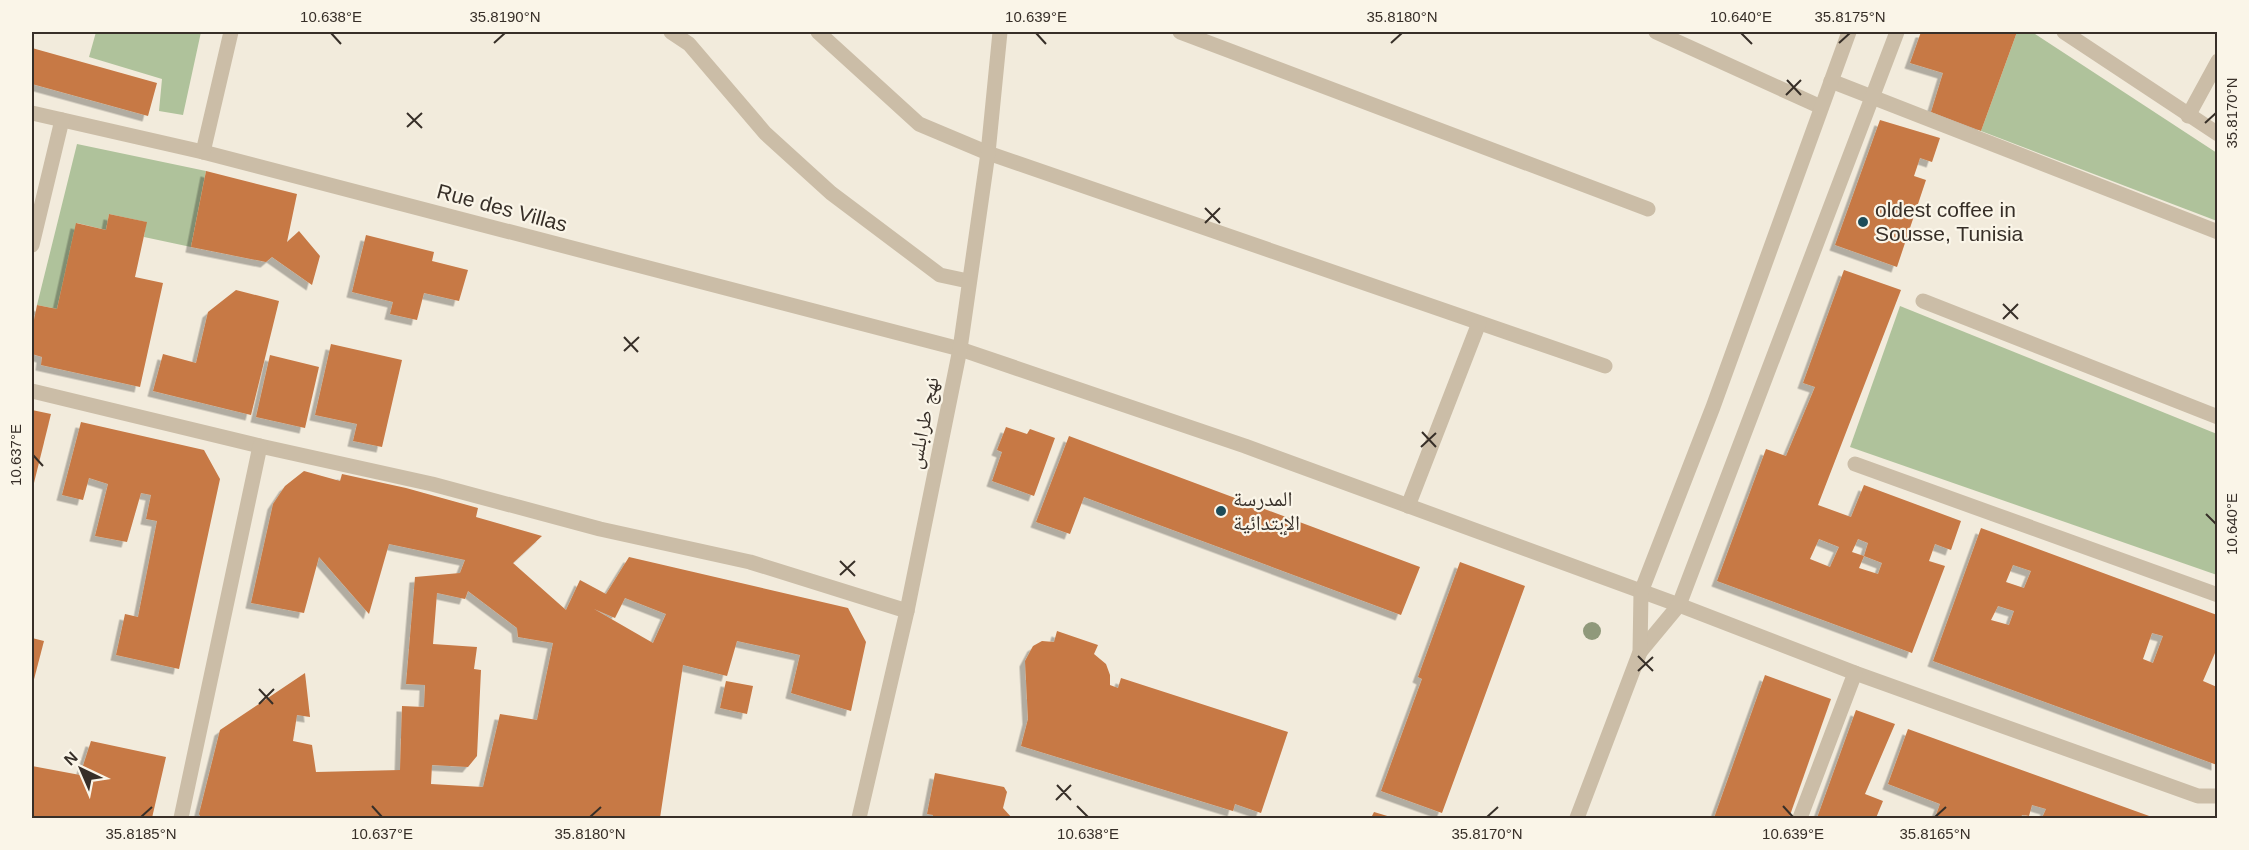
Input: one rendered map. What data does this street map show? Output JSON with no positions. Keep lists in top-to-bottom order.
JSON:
{
  "streets": {
    "street": ["Rue des Villas", "نهج طرابلس"]
  },
  "crossings": [
    ["Rue des Villas", "نهج طرابلس"]
  ],
  "places": ["oldest coffee in Sousse, Tunisia", "المدرسة الإبتدائية"],
  "north": "top left",
  "coordinates": [
    "10.638°E",
    "35.8190°N",
    "10.639°E",
    "35.8180°N",
    "10.640°E",
    "35.8175°N",
    "35.8170°N",
    "10.637°E",
    "35.8185°N",
    "35.8165°N"
  ]
}
